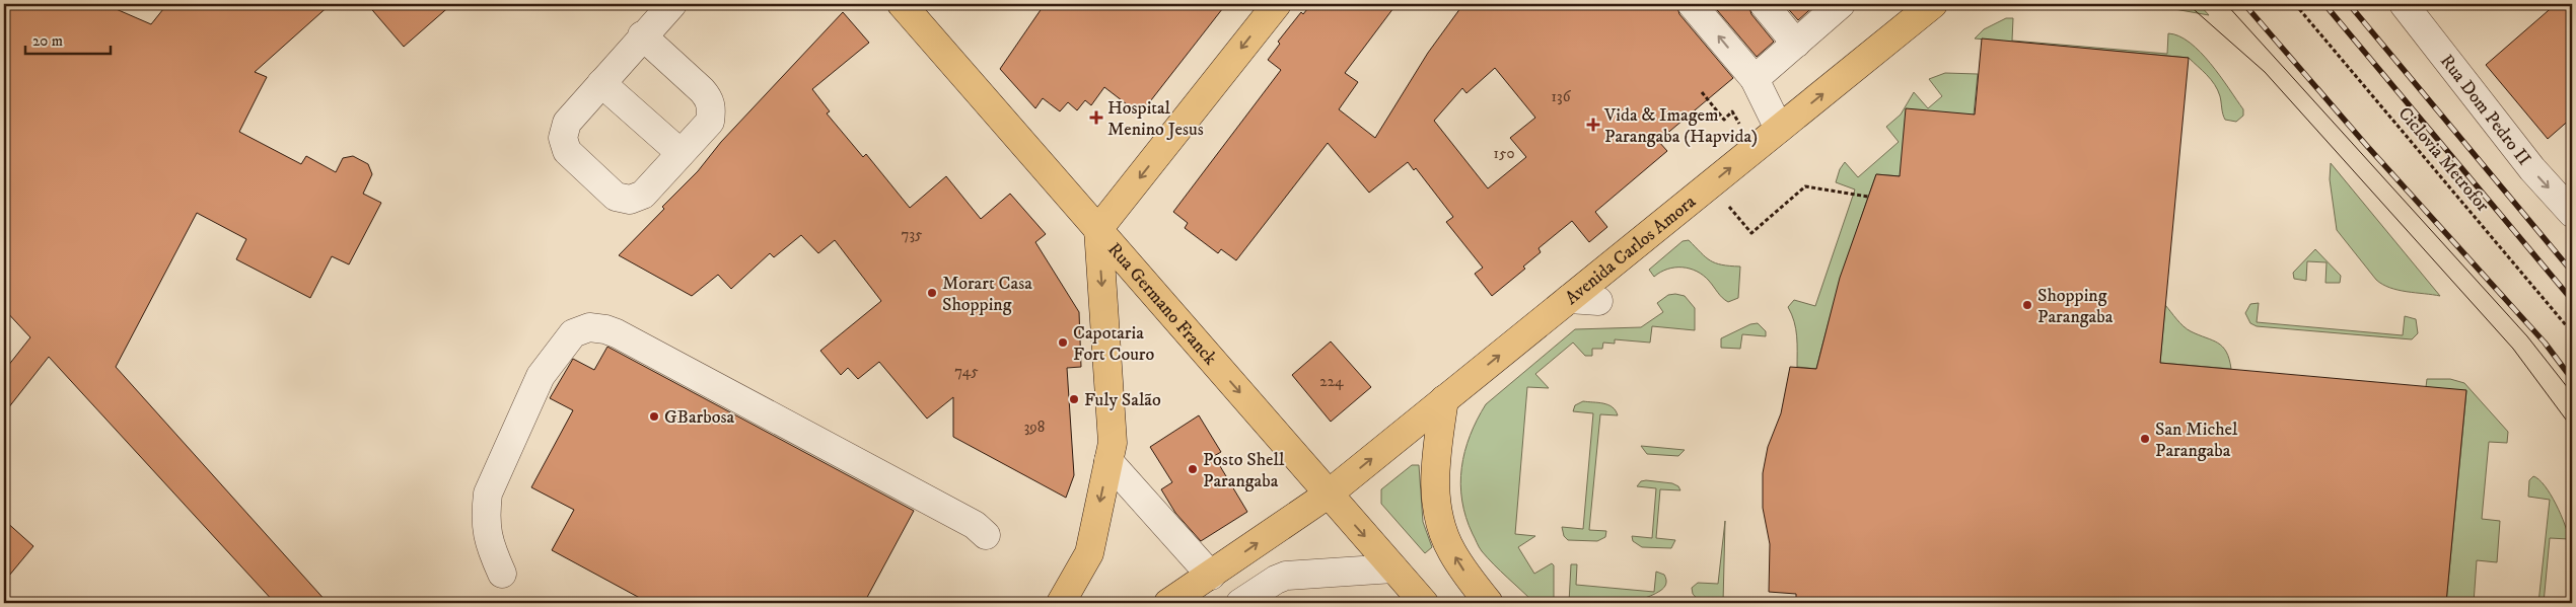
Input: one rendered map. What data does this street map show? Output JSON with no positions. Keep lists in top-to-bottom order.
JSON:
{
  "streets": {
    "main road": ["Avenida Carlos Amora", "Rua Germano Franck"],
    "street": ["Rua Dom Pedro II"],
    "path": ["Ciclovia Metrofor"]
  },
  "crossings": [
    ["Avenida Carlos Amora", "Rua Germano Franck"]
  ],
  "one_way": ["Rua Dom Pedro II", "Avenida Carlos Amora", "Rua Germano Franck"],
  "places": {
    "health": ["Hospital Menino Jesus", "Vida & Imagem Parangaba (Hapvida)"],
    "other": [
      "Morart Casa Shopping",
      "Shopping Parangaba",
      "Capotaria Fort Couro",
      "Fuly Salão",
      "GBarbosa",
      "San Michel Parangaba",
      "Posto Shell Parangaba"
    ]
  },
  "house_numbers": [
    "136",
    "150",
    "735",
    "745",
    "224",
    "398"
  ],
  "scale_bar": "20 m"
}
